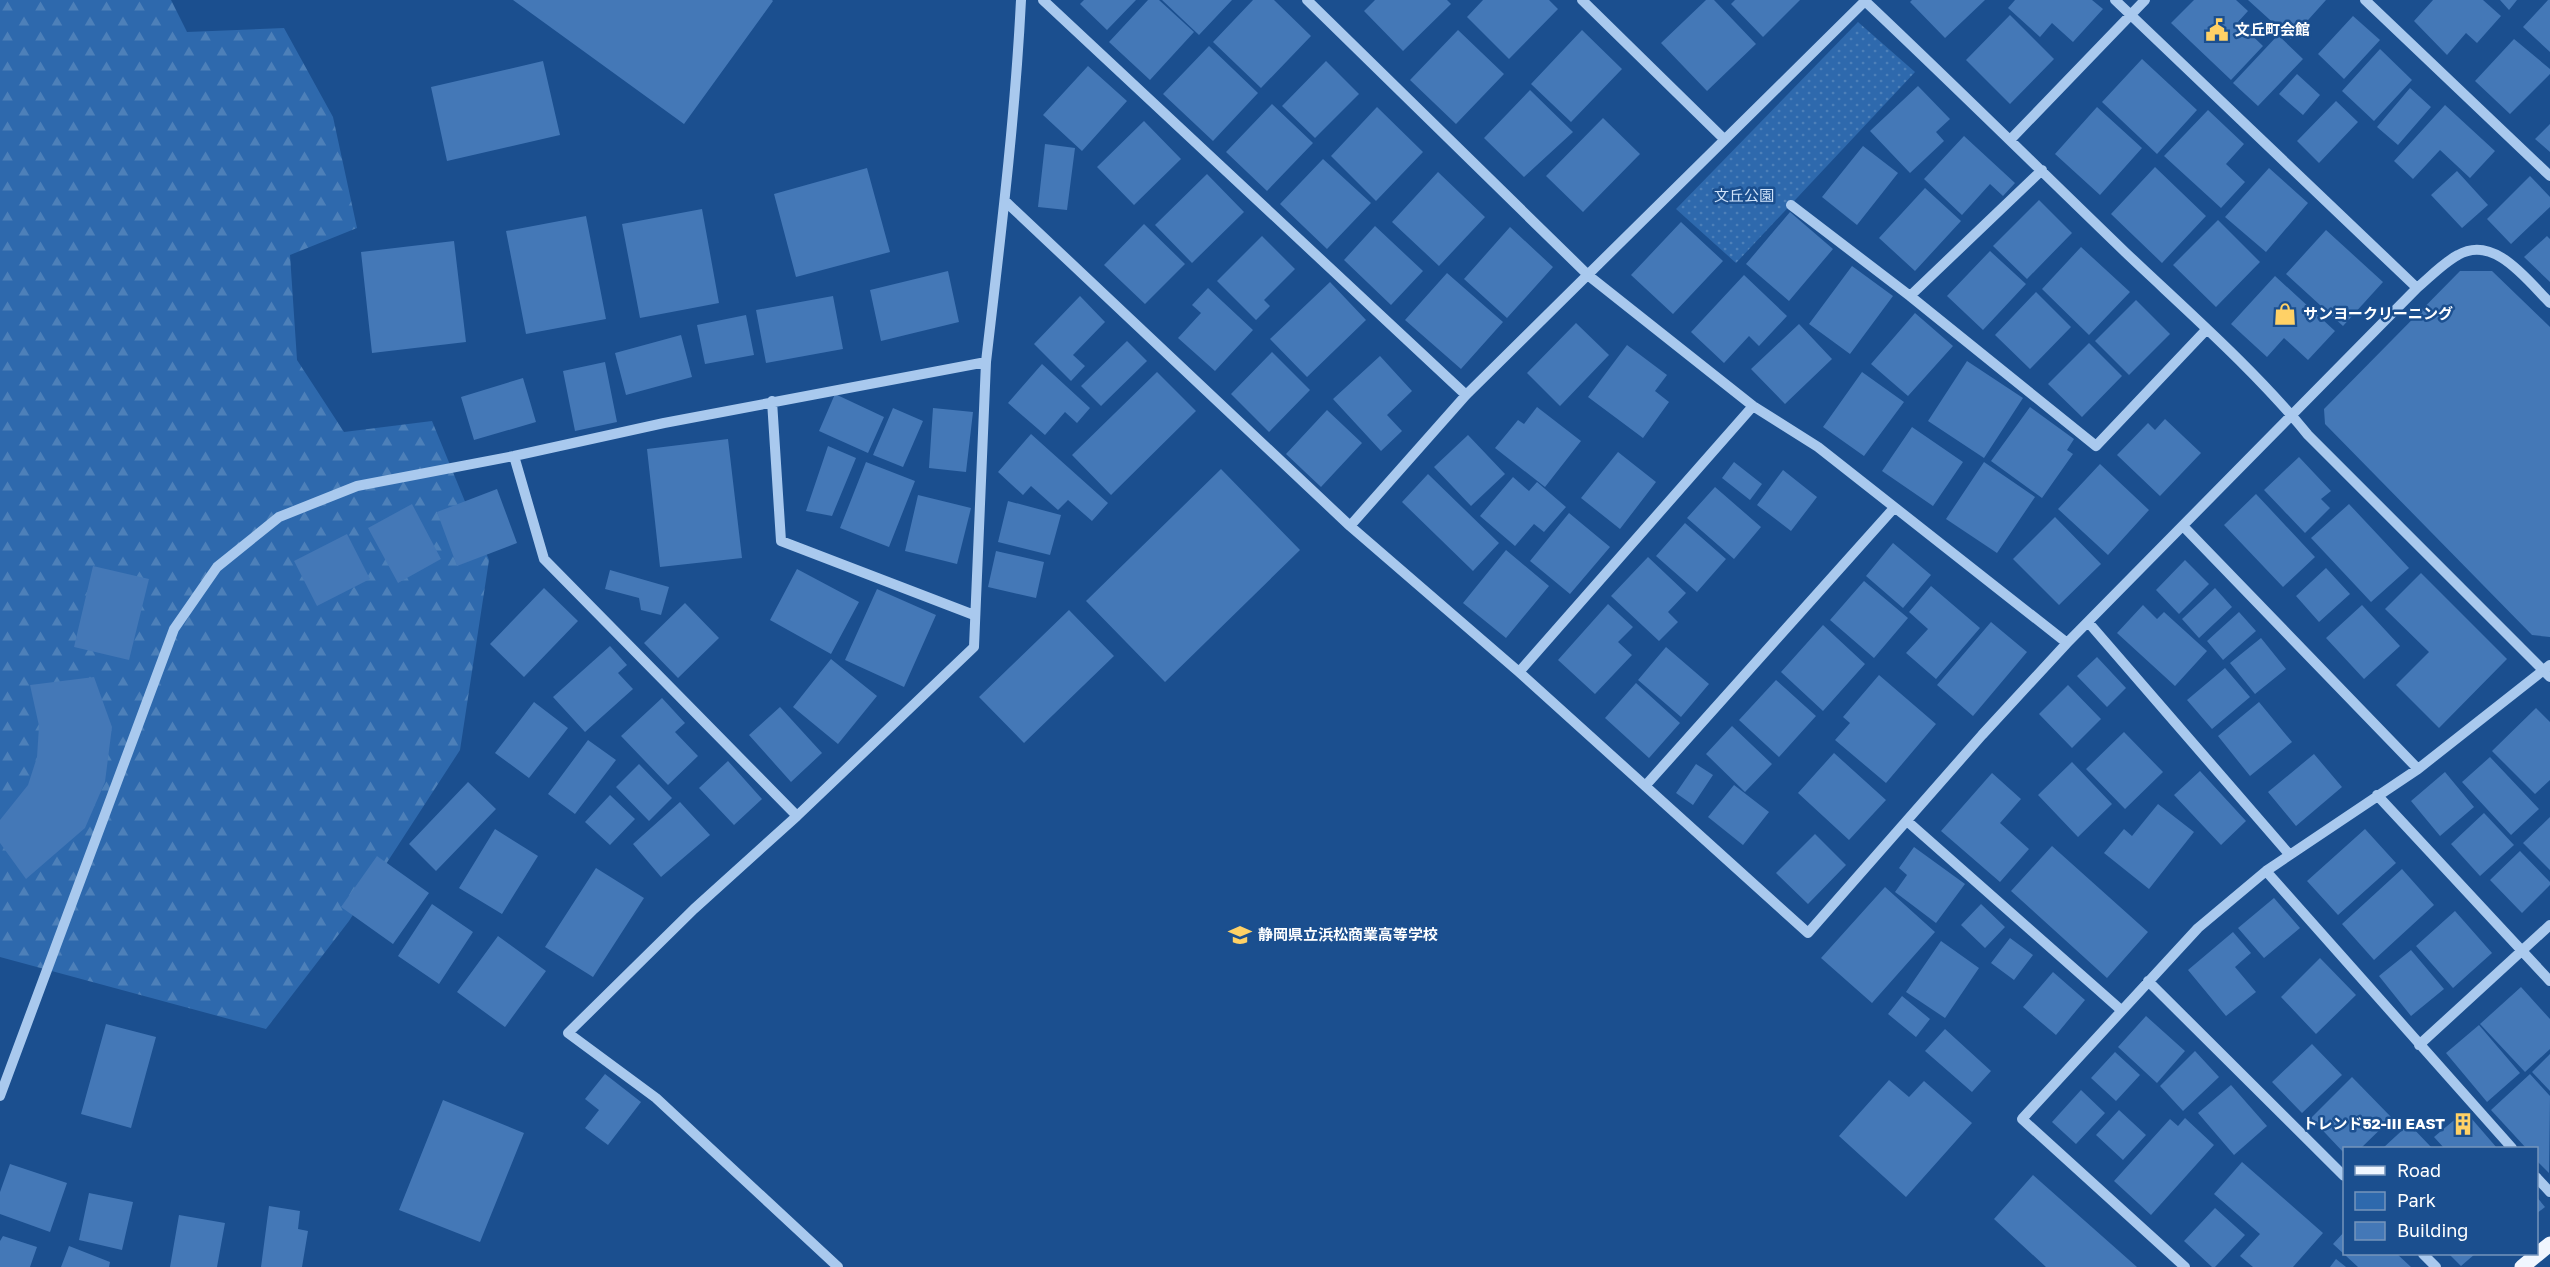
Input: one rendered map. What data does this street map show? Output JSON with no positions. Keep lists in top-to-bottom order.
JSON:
{
  "parks": ["文丘公園"],
  "places": {
    "public building": ["文丘町会館"],
    "shop": ["サンヨークリーニング"],
    "school or university": ["静岡県立浜松商業高等学校"],
    "building": ["トレンド52-III EAST"]
  },
  "legend": ["Road", "Park", "Building"]
}
